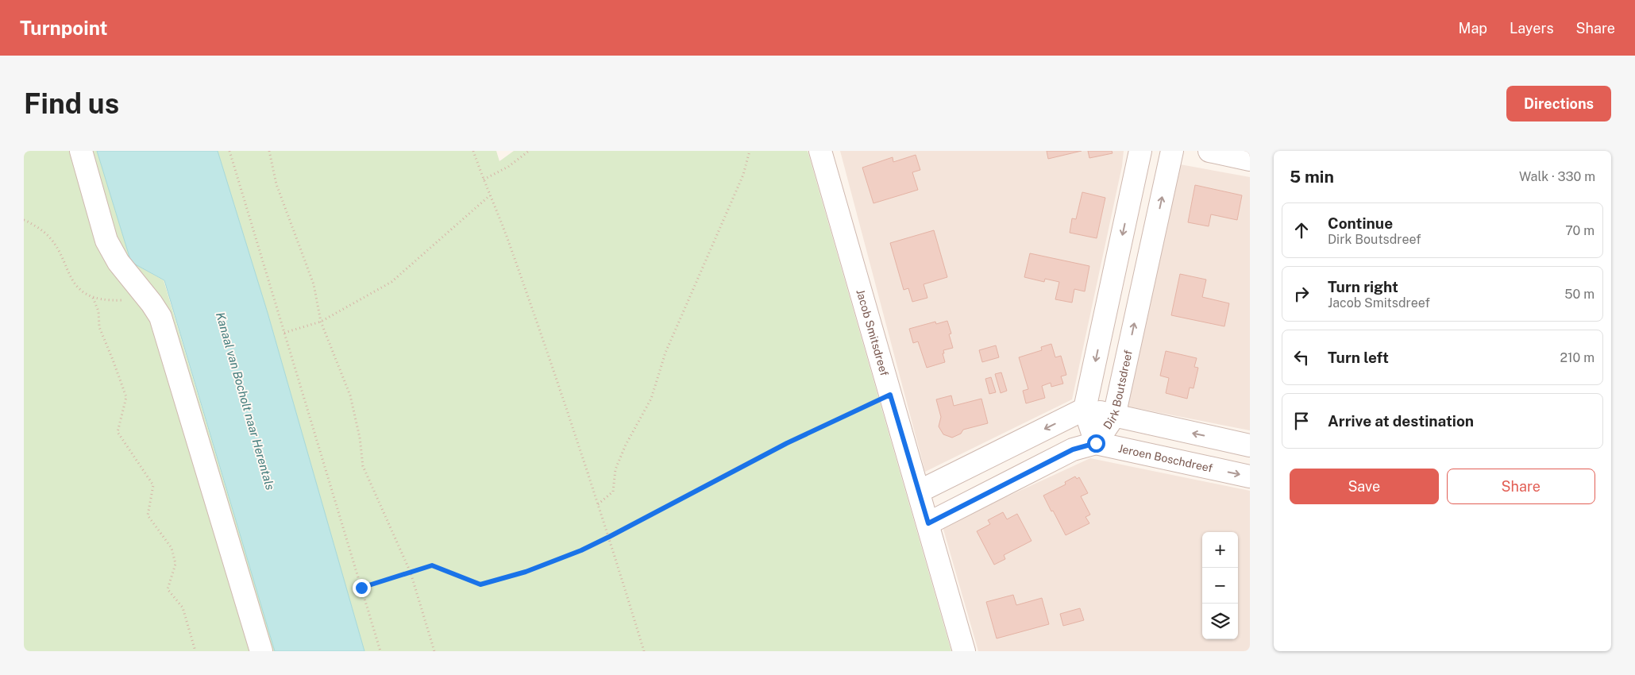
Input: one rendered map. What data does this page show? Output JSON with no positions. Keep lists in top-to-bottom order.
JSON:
{
  "streets": {
    "street": ["Jacob Smitsdreef", "Dirk Boutsdreef", "Jeroen Boschdreef"]
  },
  "crossings": [
    ["Dirk Boutsdreef", "Jeroen Boschdreef"]
  ],
  "water": ["Kanaal van Bocholt naar Herentals"],
  "page": {
    "header": "Turnpoint",
    "nav": ["Map", "Layers", "Share"],
    "buttons": [
      "Directions",
      ["Save", "Share"]
    ],
    "title": "Find us",
    "heading": ["5 min", "Walk · 330 m"],
    "list": [
      ["Continue", "Dirk Boutsdreef", "70 m"],
      ["Turn right", "Jacob Smitsdreef", "50 m"],
      ["Turn left", "210 m"],
      "Arrive at destination"
    ],
    "map_buttons": ["+", "−"]
  }
}
